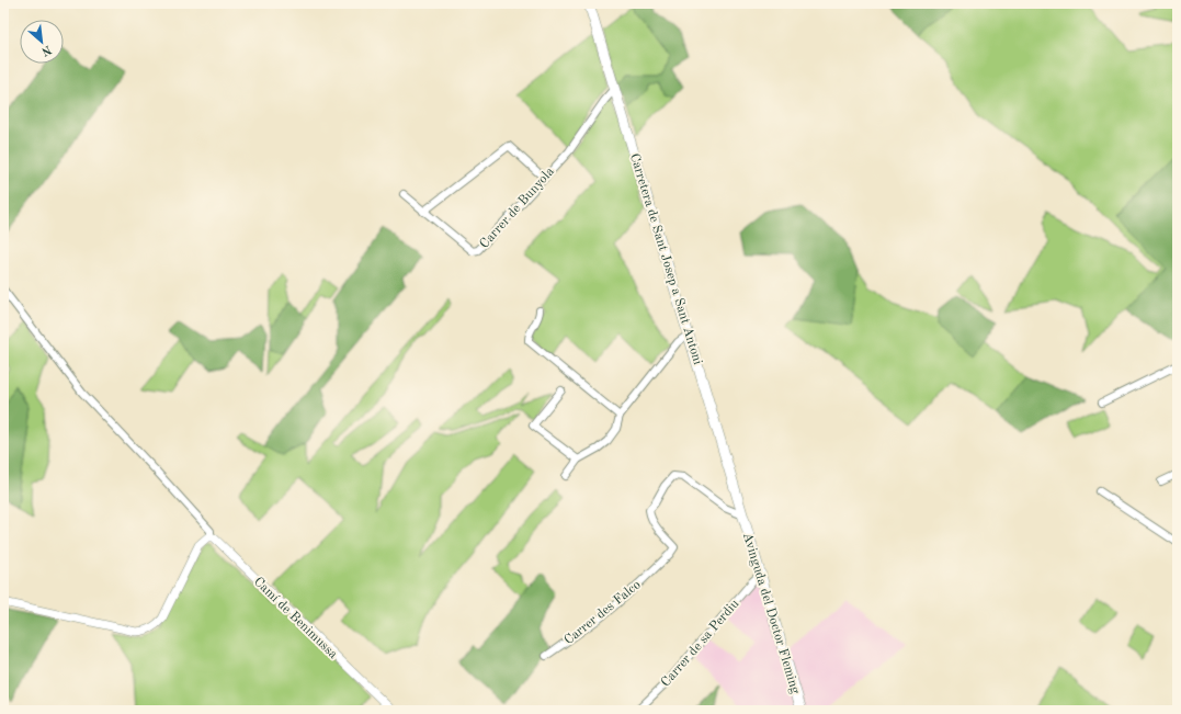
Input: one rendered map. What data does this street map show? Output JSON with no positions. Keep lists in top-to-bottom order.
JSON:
{
  "streets": {
    "main road": ["Carretera de Sant Josep a Sant Antoni", "Avinguda del Doctor Fleming"],
    "street": [
      "Carrer de Bunyola",
      "Carrer des Falco",
      "Camí de Benimussa",
      "Carrer de sa Perdiu"
    ]
  },
  "crossings": [
    ["Carrer de Bunyola", "Carretera de Sant Josep a Sant Antoni"],
    ["Carretera de Sant Josep a Sant Antoni", "Carrer des Falco"],
    ["Carretera de Sant Josep a Sant Antoni", "Avinguda del Doctor Fleming"],
    ["Carrer des Falco", "Avinguda del Doctor Fleming"],
    ["Avinguda del Doctor Fleming", "Carrer de sa Perdiu"]
  ],
  "north": "bottom right"
}
